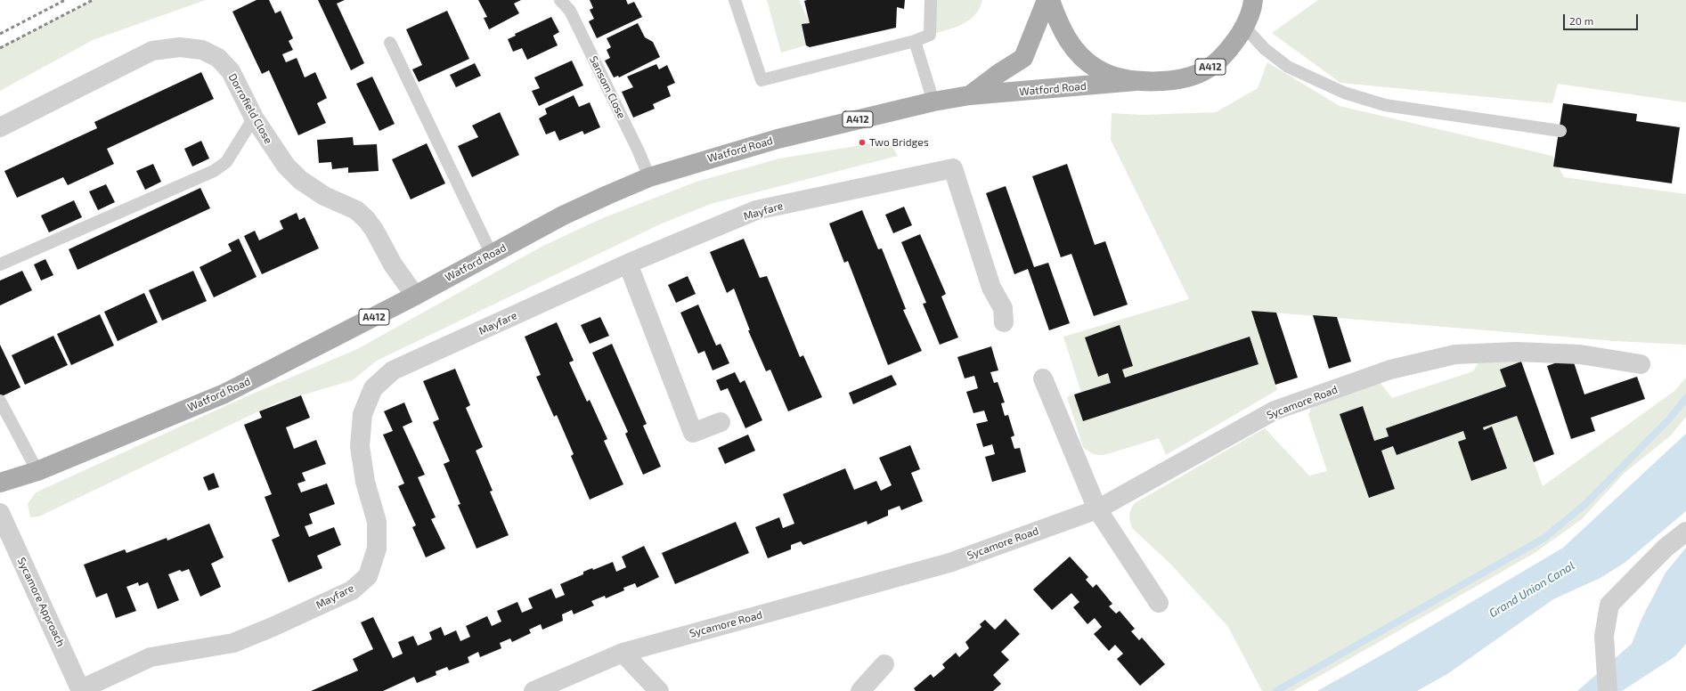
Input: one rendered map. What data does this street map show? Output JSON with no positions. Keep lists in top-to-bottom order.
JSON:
{
  "streets": {
    "main road": ["A412", "Watford Road"],
    "street": [
      "Dorrofield Close",
      "Mayfare",
      "Sycamore Road",
      "Sycamore Approach"
    ],
    "lane": ["Sansom Close"]
  },
  "crossings": [
    ["A412", "Watford Road"],
    ["Sansom Close", "Watford Road"],
    ["Watford Road", "Dorrofield Close"],
    ["Mayfare", "Sycamore Approach"]
  ],
  "water": ["Grand Union Canal"],
  "places": ["Two Bridges"],
  "scale_bar": "20 m"
}
